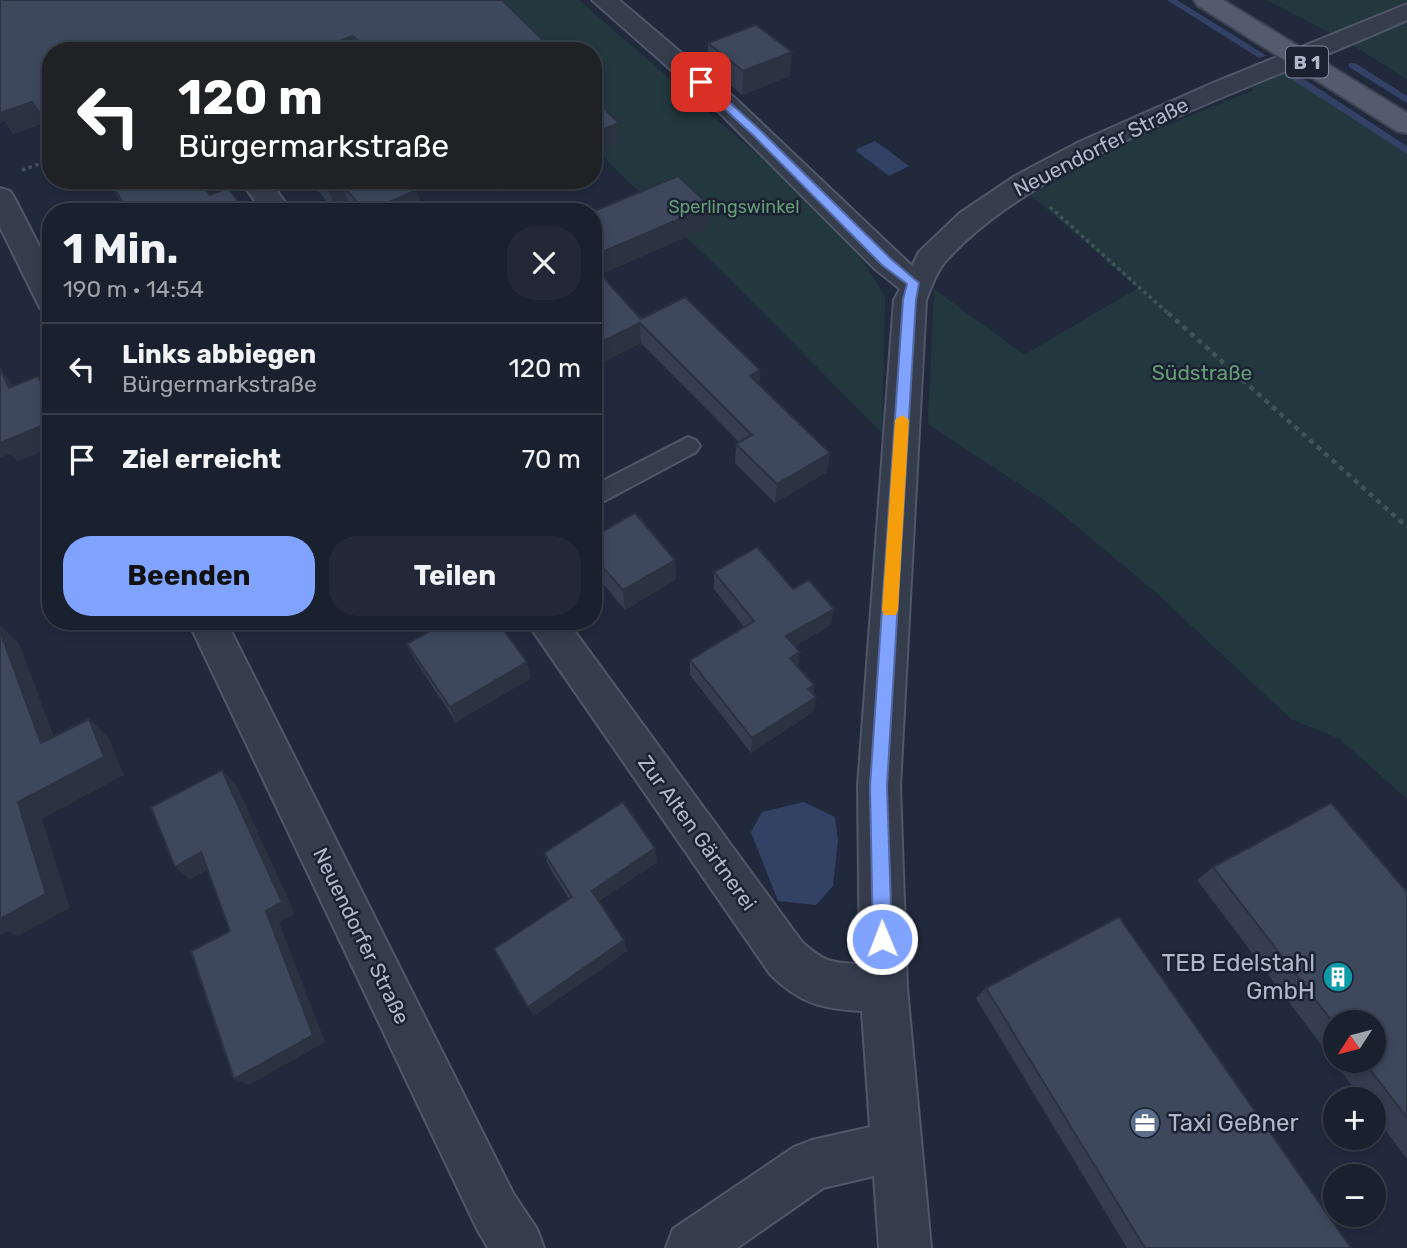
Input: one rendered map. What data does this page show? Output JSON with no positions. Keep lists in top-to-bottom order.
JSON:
{
  "streets": {
    "main road": ["B 1"],
    "street": ["Neuendorfer Straße", "Zur Alten Gärtnerei"]
  },
  "crossings": [
    ["B 1", "Neuendorfer Straße"],
    ["Neuendorfer Straße", "Zur Alten Gärtnerei"]
  ],
  "parks": ["Sperlingswinkel", "Südstraße"],
  "places": {
    "building": ["TEB Edelstahl GmbH"],
    "office": ["Taxi Geßner"]
  },
  "north": "bottom left",
  "page": {
    "turn": ["120 m", "Bürgermarkstraße"],
    "heading": ["1 Min.", "190 m · 14:54"],
    "list": [
      {
        "name": "Links abbiegen",
        "note": "Bürgermarkstraße",
        "value": "120 m"
      },
      {
        "name": "Ziel erreicht",
        "value": "70 m"
      }
    ],
    "buttons": ["Beenden", "Teilen"],
    "map_buttons": ["+", "−"]
  }
}
